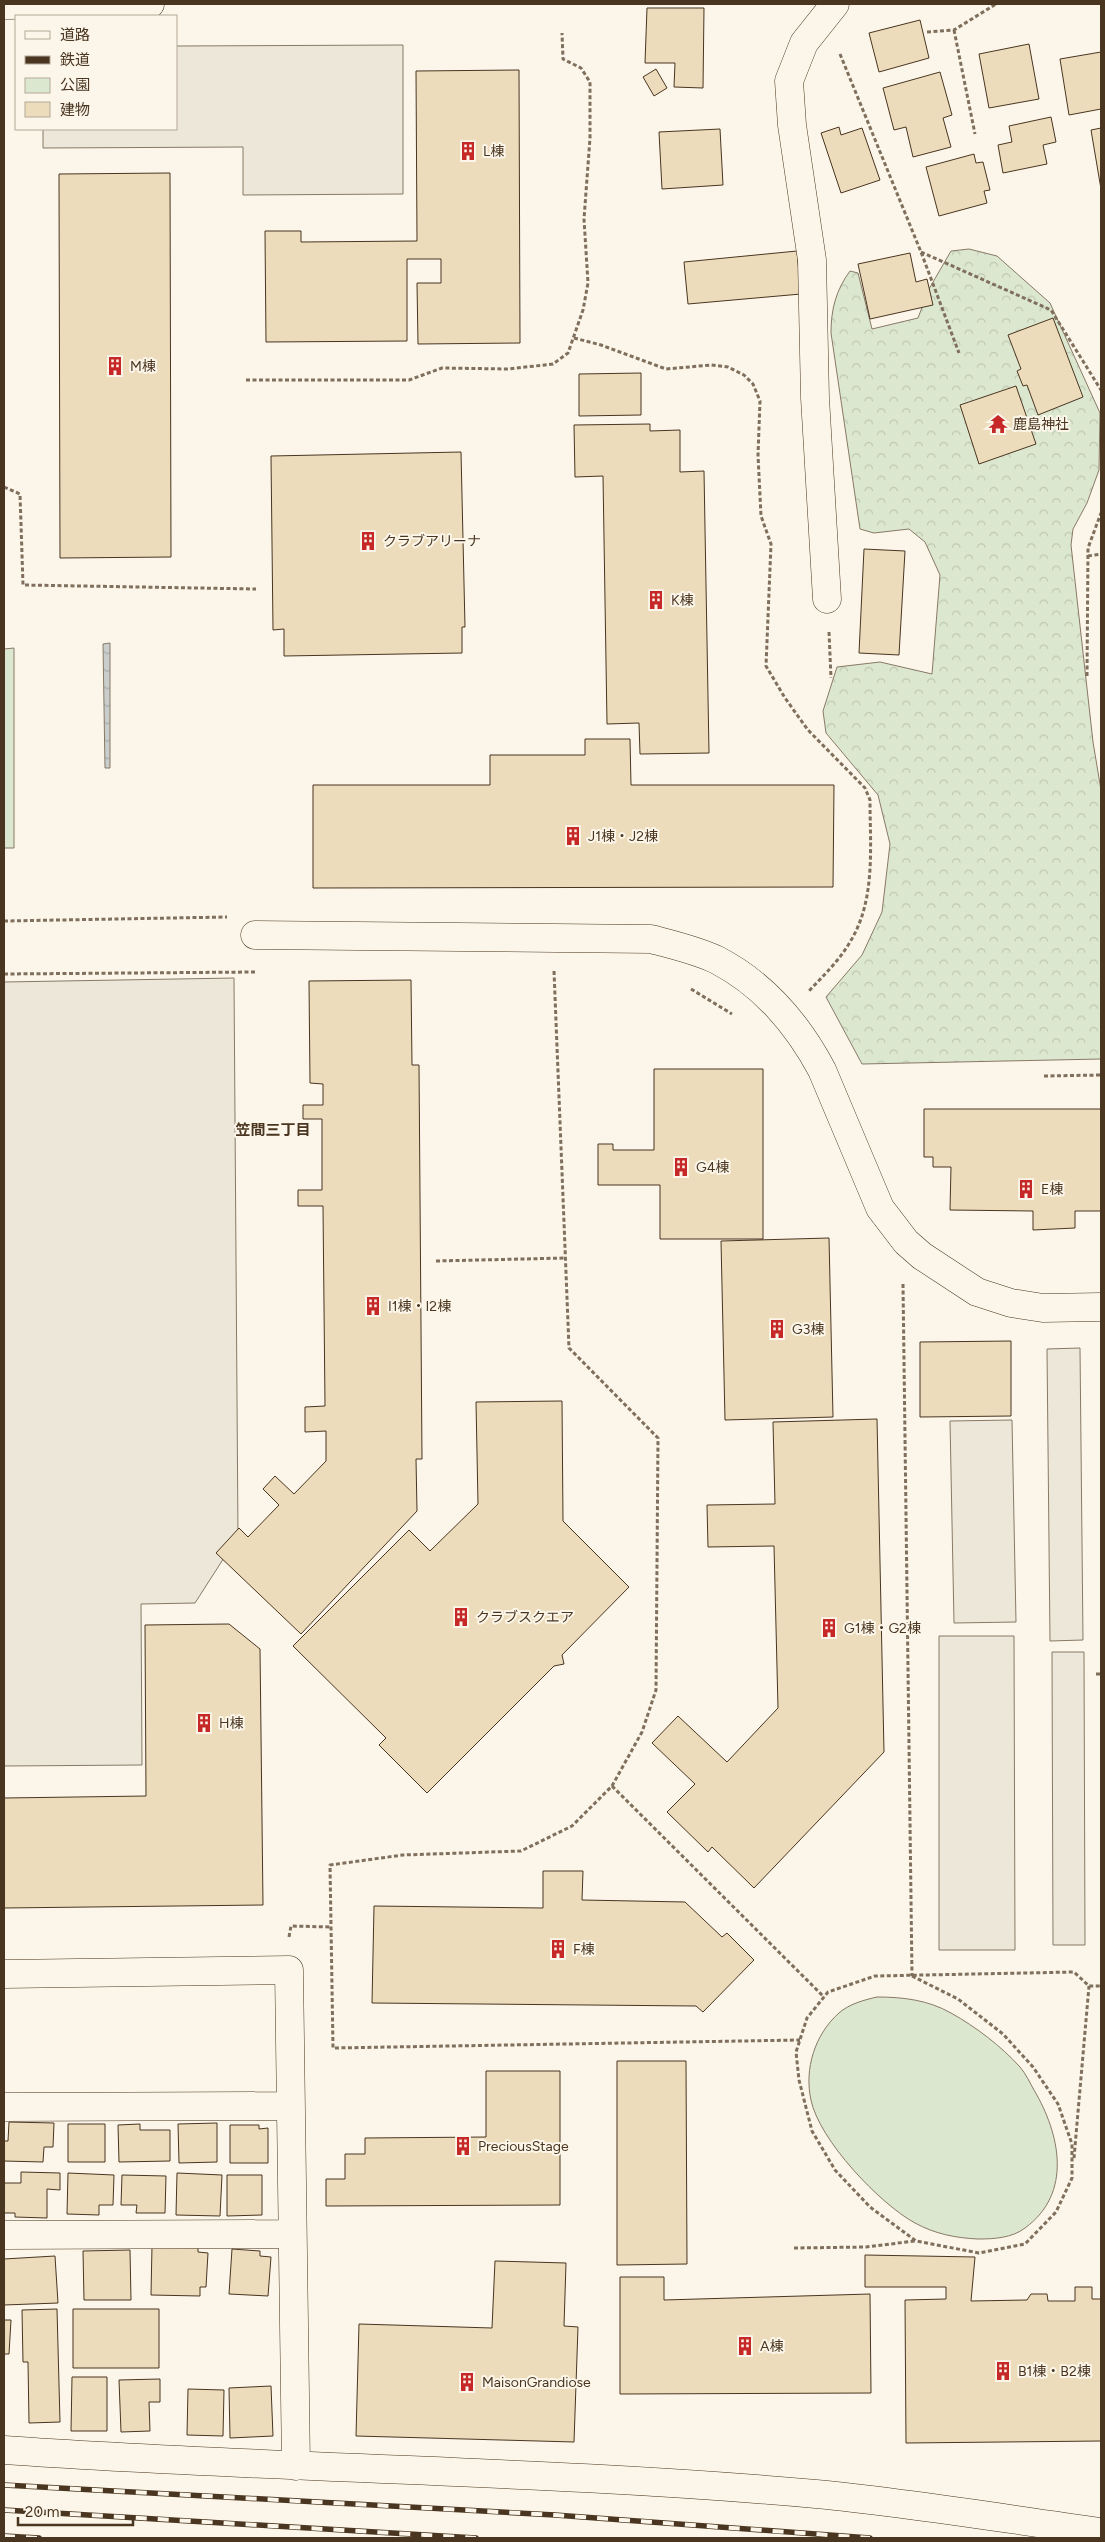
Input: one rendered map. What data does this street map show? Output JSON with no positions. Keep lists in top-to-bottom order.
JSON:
{
  "districts": ["笠間三丁目"],
  "places": {
    "building": [
      "L棟",
      "M棟",
      "クラブアリーナ",
      "K棟",
      "J1棟・J2棟",
      "G4棟",
      "E棟",
      "I1棟・I2棟",
      "G3棟",
      "クラブスクエア",
      "G1棟・G2棟",
      "H棟",
      "F棟",
      "PreciousStage",
      "A棟",
      "B1棟・B2棟",
      "MaisonGrandiose"
    ],
    "temple": ["鹿島神社"]
  },
  "legend": [
    "道路",
    "鉄道",
    "公園",
    "建物"
  ],
  "scale_bar": "20 m"
}
